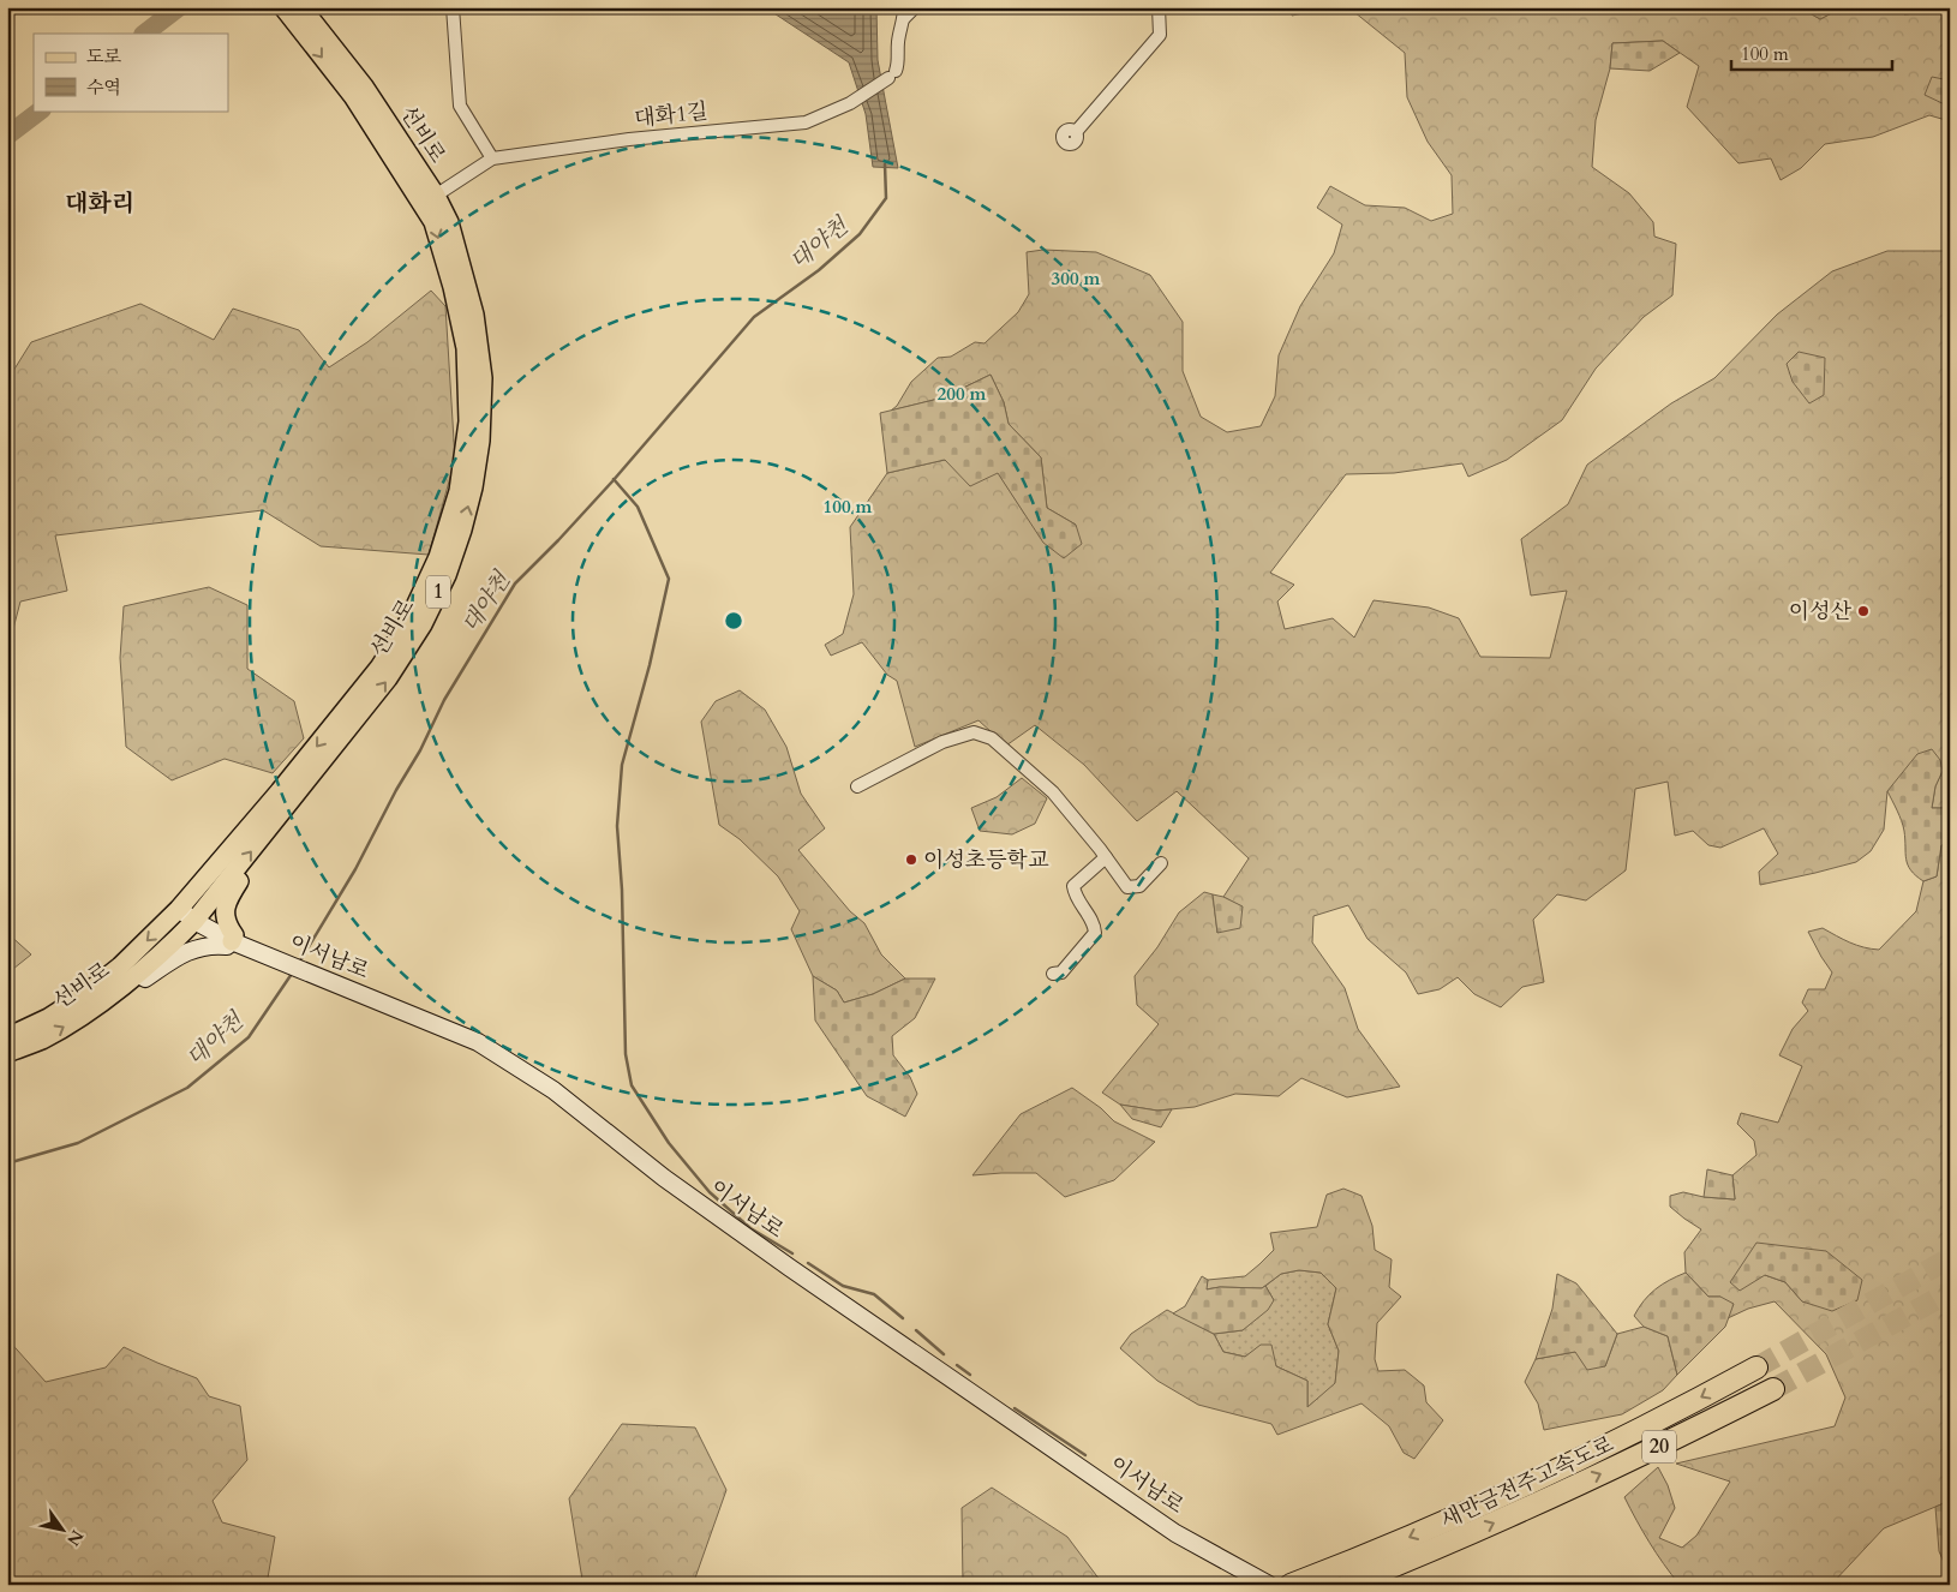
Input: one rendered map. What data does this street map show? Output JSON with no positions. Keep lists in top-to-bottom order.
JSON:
{
  "streets": {
    "highway": ["20", "새만금전주고속도로"],
    "main road": ["선비로", "1", "이서남로"],
    "street": ["대화1길"]
  },
  "crossings": [
    ["대화1길", "선비로"],
    ["선비로", "이서남로"]
  ],
  "districts": ["대화리"],
  "water": ["대야천"],
  "places": ["이성산", "이성초등학교"],
  "legend": ["도로", "수역"],
  "scale_bar": "100 m",
  "north": "bottom right",
  "rings": ["300 m", "200 m", "100 m"]
}
